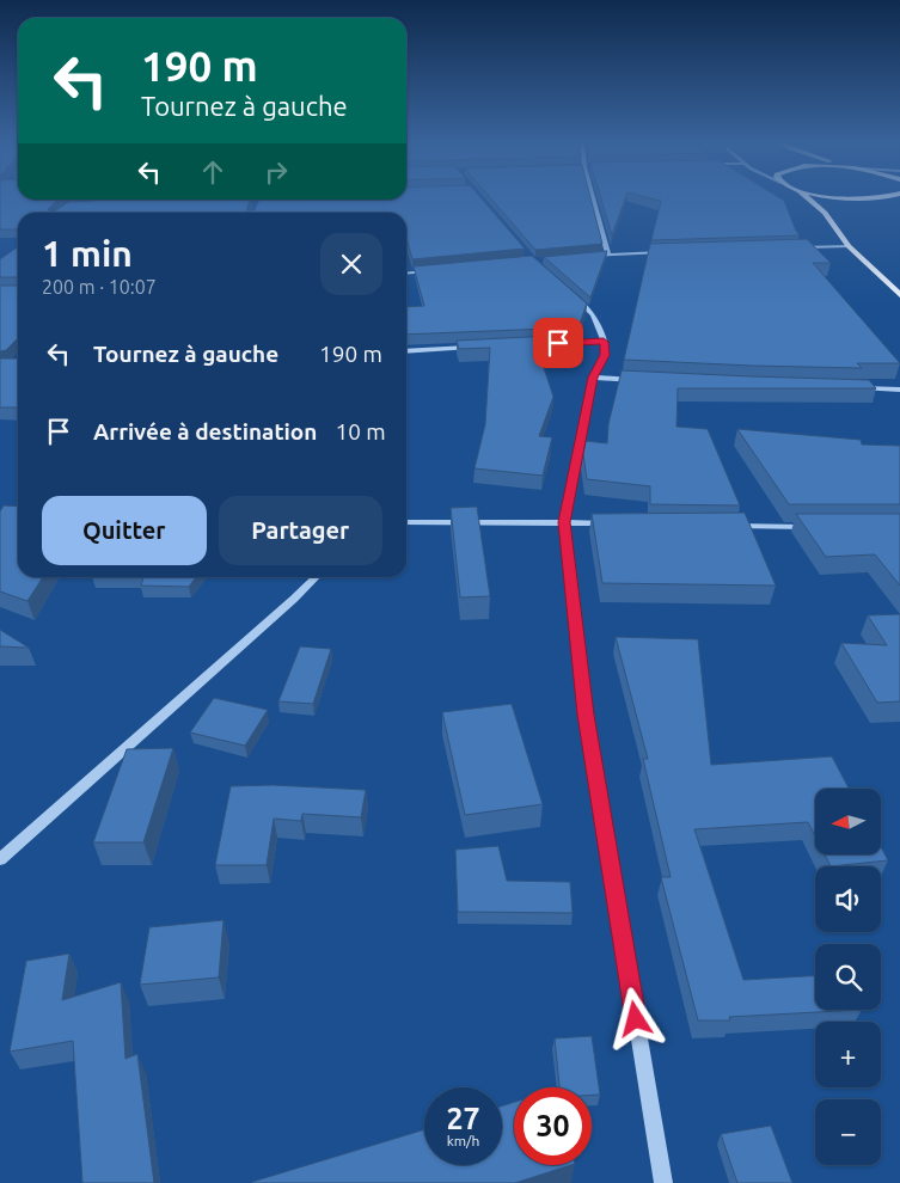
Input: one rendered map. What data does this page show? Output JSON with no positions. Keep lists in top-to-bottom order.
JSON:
{
  "north": "left",
  "page": {
    "turn": ["190 m", "Tournez à gauche"],
    "heading": ["1 min", "200 m · 10:07"],
    "list": [
      {
        "name": "Tournez à gauche",
        "value": "190 m"
      },
      {
        "name": "Arrivée à destination",
        "value": "10 m"
      }
    ],
    "buttons": ["Quitter", "Partager"],
    "map_buttons": ["+", "−"],
    "speed": "27 km/h",
    "limit": "30"
  }
}
